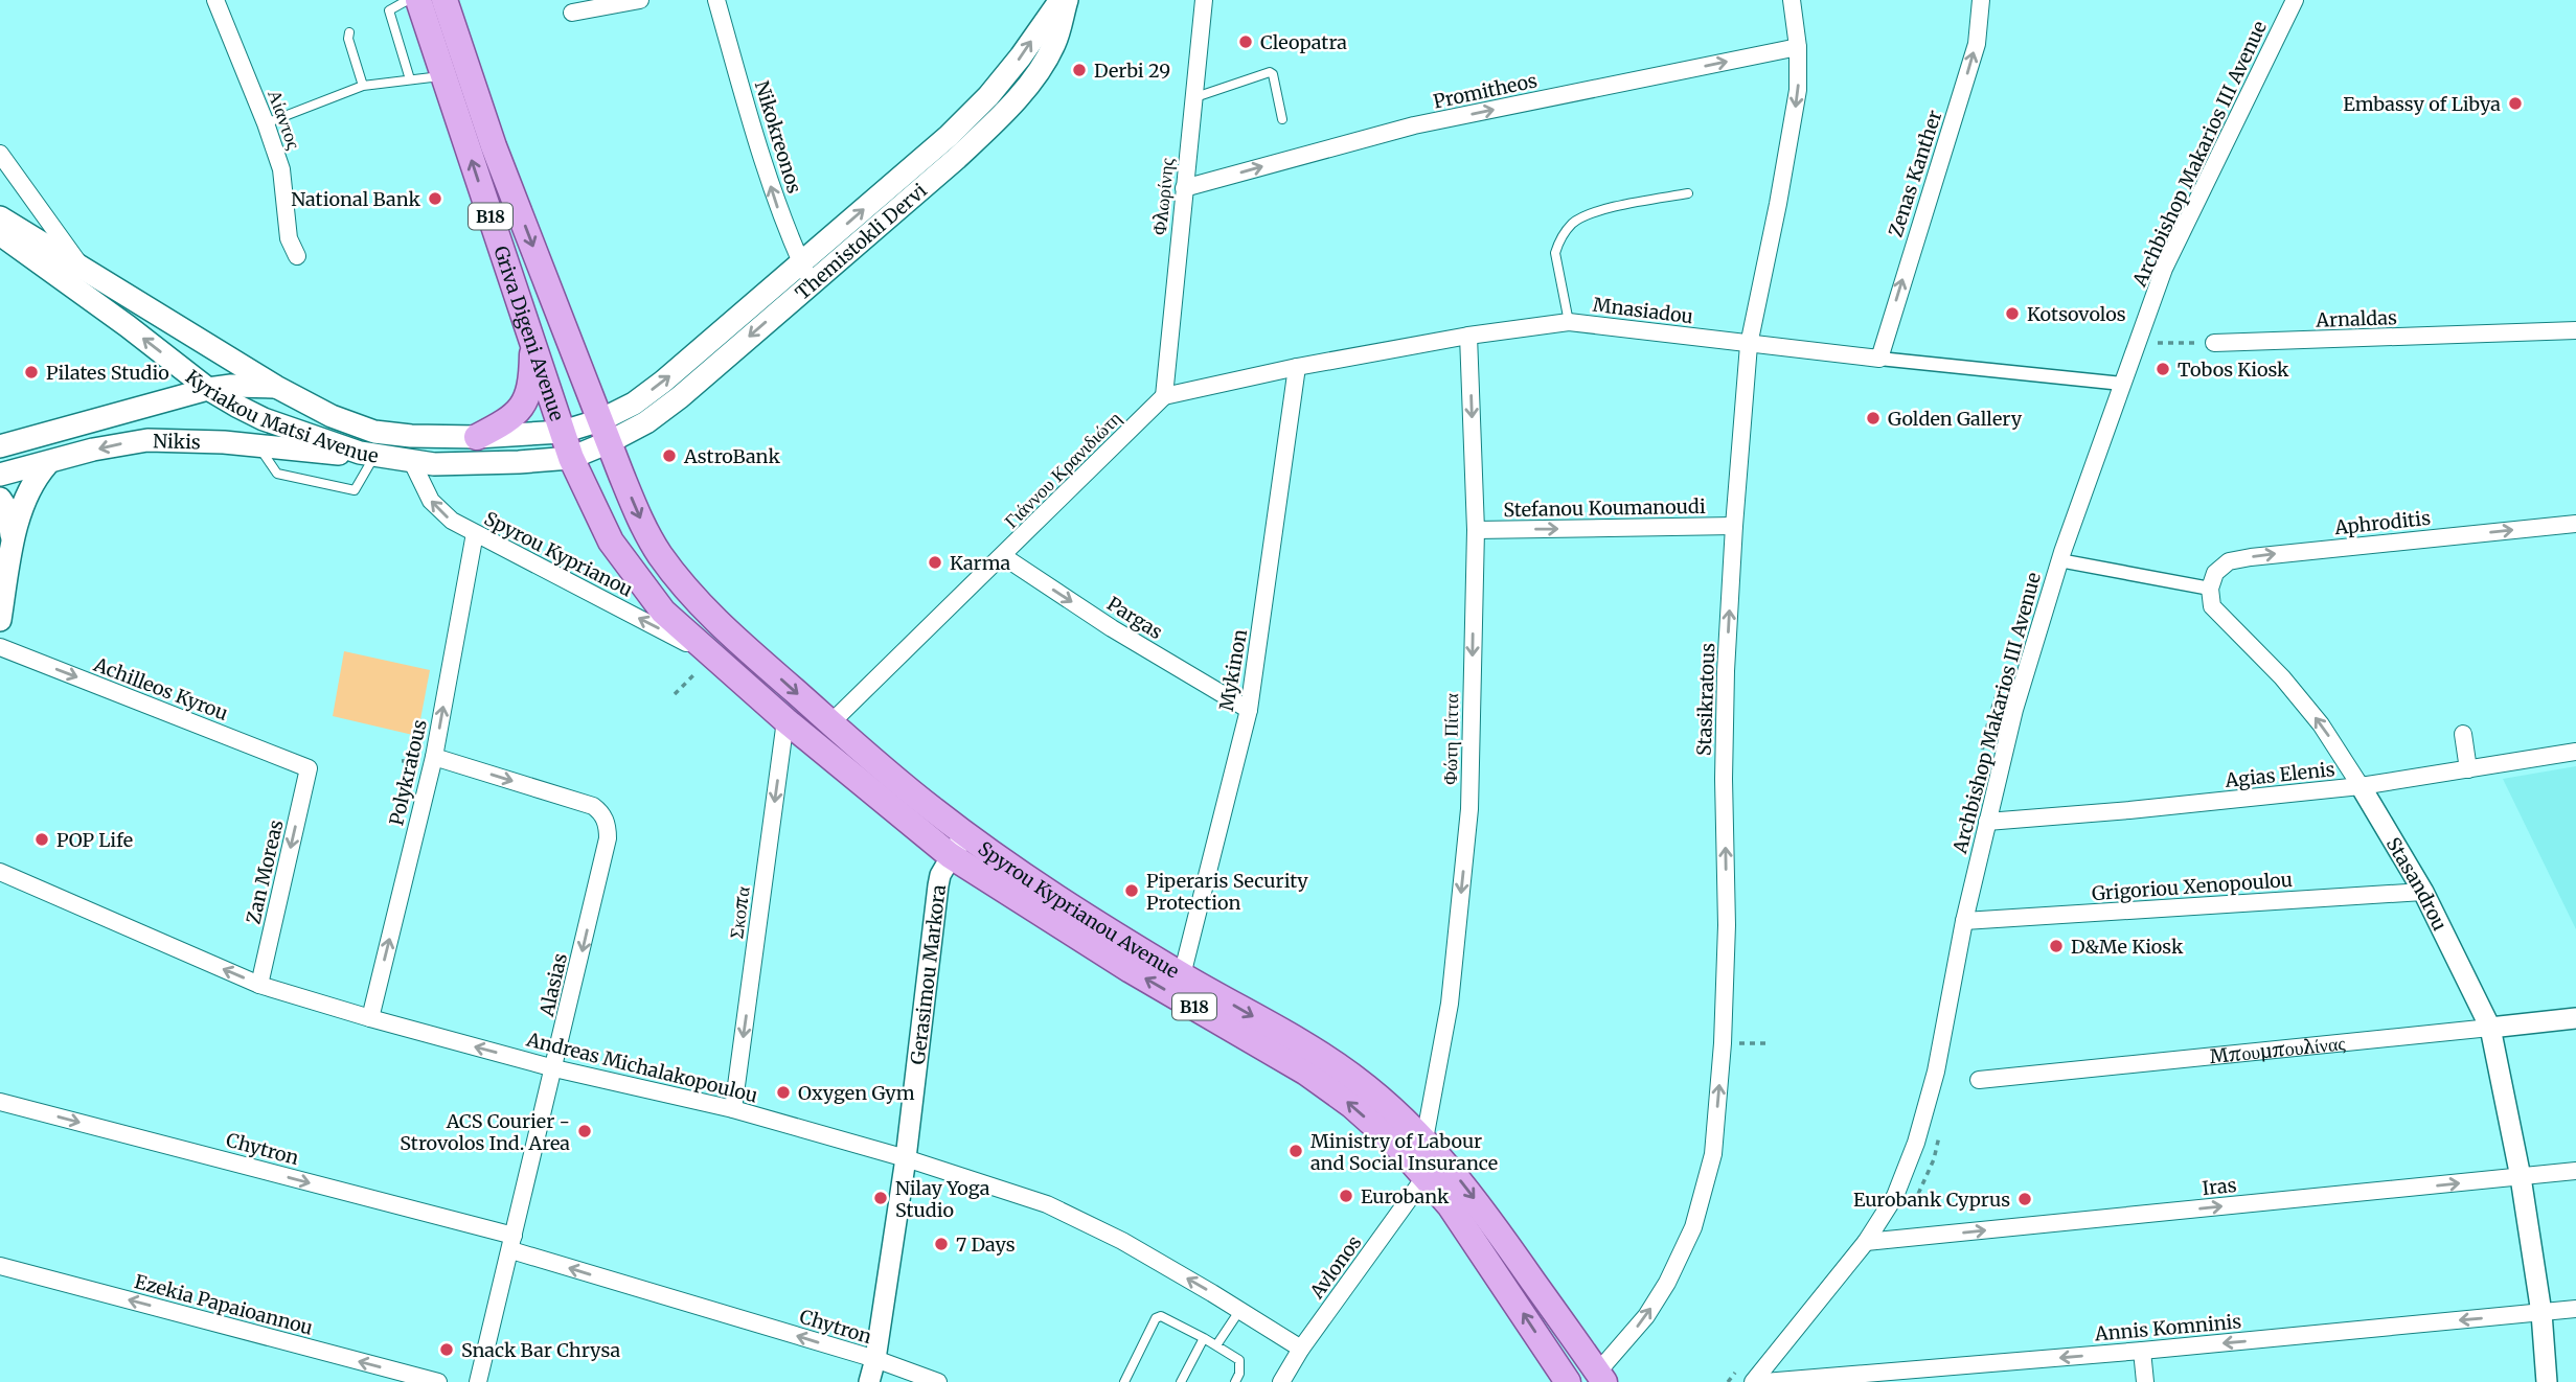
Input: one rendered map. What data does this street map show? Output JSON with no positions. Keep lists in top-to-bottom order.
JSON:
{
  "streets": {
    "main road": [
      "B18",
      "Themistokli Dervi",
      "Griva Digeni Avenue",
      "Kyriakou Matsi Avenue",
      "Nikis",
      "Spyrou Kyprianou Avenue"
    ],
    "street": [
      "Promitheos",
      "Αίαντος",
      "Nikokreonos",
      "Archbishop Makarios III Avenue",
      "Zenas Kanther",
      "Φλωρίνης",
      "Mnasiadou",
      "Arnaldas",
      "Γιάννου Κρανιδιώτη",
      "Stefanou Koumanoudi",
      "Aphroditis",
      "Spyrou Kyprianou",
      "Pargas",
      "Mykinon",
      "Achilleos Kyrou",
      "Stasikratous",
      "Φώτη Πίττα",
      "Polykratous",
      "Agias Elenis",
      "Zan Moreas",
      "Stasandrou",
      "Grigoriou Xenopoulou",
      "Σκοπα",
      "Gerasimou Markora",
      "Alasias",
      "Μπουμπουλίνας",
      "Andreas Michalakopoulou",
      "Chytron",
      "Iras",
      "Avlonos",
      "Ezekia Papaioannou",
      "Annis Komninis"
    ]
  },
  "crossings": [
    ["Promitheos", "Φλωρίνης"],
    ["Promitheos", "Stasikratous"],
    ["Nikokreonos", "Themistokli Dervi"],
    ["Archbishop Makarios III Avenue", "Mnasiadou"],
    ["Archbishop Makarios III Avenue", "Agias Elenis"],
    ["Archbishop Makarios III Avenue", "Grigoriou Xenopoulou"],
    ["Archbishop Makarios III Avenue", "Iras"],
    ["Zenas Kanther", "Mnasiadou"],
    ["Φλωρίνης", "Mnasiadou"],
    ["Φλωρίνης", "Γιάννου Κρανιδιώτη"],
    ["Themistokli Dervi", "Griva Digeni Avenue"],
    ["Themistokli Dervi", "Kyriakou Matsi Avenue"],
    ["Themistokli Dervi", "Spyrou Kyprianou Avenue"],
    ["Mnasiadou", "Γιάννου Κρανιδιώτη"],
    ["Mnasiadou", "Mykinon"],
    ["Mnasiadou", "Stasikratous"],
    ["Mnasiadou", "Φώτη Πίττα"],
    ["Griva Digeni Avenue", "Kyriakou Matsi Avenue"],
    ["Griva Digeni Avenue", "Spyrou Kyprianou Avenue"],
    ["Kyriakou Matsi Avenue", "Nikis"],
    ["Kyriakou Matsi Avenue", "Spyrou Kyprianou"],
    ["Kyriakou Matsi Avenue", "Spyrou Kyprianou Avenue"],
    ["Γιάννου Κρανιδιώτη", "Pargas"],
    ["Γιάννου Κρανιδιώτη", "Spyrou Kyprianou Avenue"],
    ["Stefanou Koumanoudi", "Stasikratous"],
    ["Stefanou Koumanoudi", "Φώτη Πίττα"],
    ["Aphroditis", "Stasandrou"],
    ["Spyrou Kyprianou", "Polykratous"],
    ["Spyrou Kyprianou", "Spyrou Kyprianou Avenue"],
    ["Pargas", "Mykinon"],
    ["Mykinon", "Spyrou Kyprianou Avenue"],
    ["Achilleos Kyrou", "Zan Moreas"],
    ["Stasikratous", "Spyrou Kyprianou Avenue"],
    ["Φώτη Πίττα", "Spyrou Kyprianou Avenue"],
    ["Polykratous", "Alasias"],
    ["Polykratous", "Andreas Michalakopoulou"],
    ["Agias Elenis", "Stasandrou"],
    ["Zan Moreas", "Andreas Michalakopoulou"],
    ["Stasandrou", "Grigoriou Xenopoulou"],
    ["Stasandrou", "Μπουμπουλίνας"],
    ["Stasandrou", "Iras"],
    ["Stasandrou", "Annis Komninis"],
    ["Spyrou Kyprianou Avenue", "Σκοπα"],
    ["Spyrou Kyprianou Avenue", "Gerasimou Markora"],
    ["Spyrou Kyprianou Avenue", "Avlonos"],
    ["Σκοπα", "Andreas Michalakopoulou"],
    ["Gerasimou Markora", "Andreas Michalakopoulou"],
    ["Gerasimou Markora", "Chytron"],
    ["Alasias", "Andreas Michalakopoulou"],
    ["Alasias", "Chytron"],
    ["Andreas Michalakopoulou", "Avlonos"]
  ],
  "one_way": [
    "Promitheos",
    "Nikokreonos",
    "Zenas Kanther",
    "Stefanou Koumanoudi",
    "Aphroditis",
    "Spyrou Kyprianou",
    "Pargas",
    "Achilleos Kyrou",
    "Φώτη Πίττα",
    "Polykratous",
    "Zan Moreas",
    "Σκοπα",
    "Andreas Michalakopoulou",
    "Iras",
    "Ezekia Papaioannou",
    "Annis Komninis"
  ],
  "places": [
    "Cleopatra",
    "Derbi 29",
    "Embassy of Libya",
    "National Bank",
    "Kotsovolos",
    "Tobos Kiosk",
    "Pilates Studio",
    "Golden Gallery",
    "AstroBank",
    "Karma",
    "POP Life",
    "Piperaris Security Protection",
    "D&Me Kiosk",
    "Oxygen Gym",
    "ACS Courier - Strovolos Ind. Area",
    "Ministry of Labour and Social Insurance",
    "Eurobank",
    "Nilay Yoga Studio",
    "Eurobank Cyprus",
    "7 Days",
    "Snack Bar Chrysa"
  ]
}
